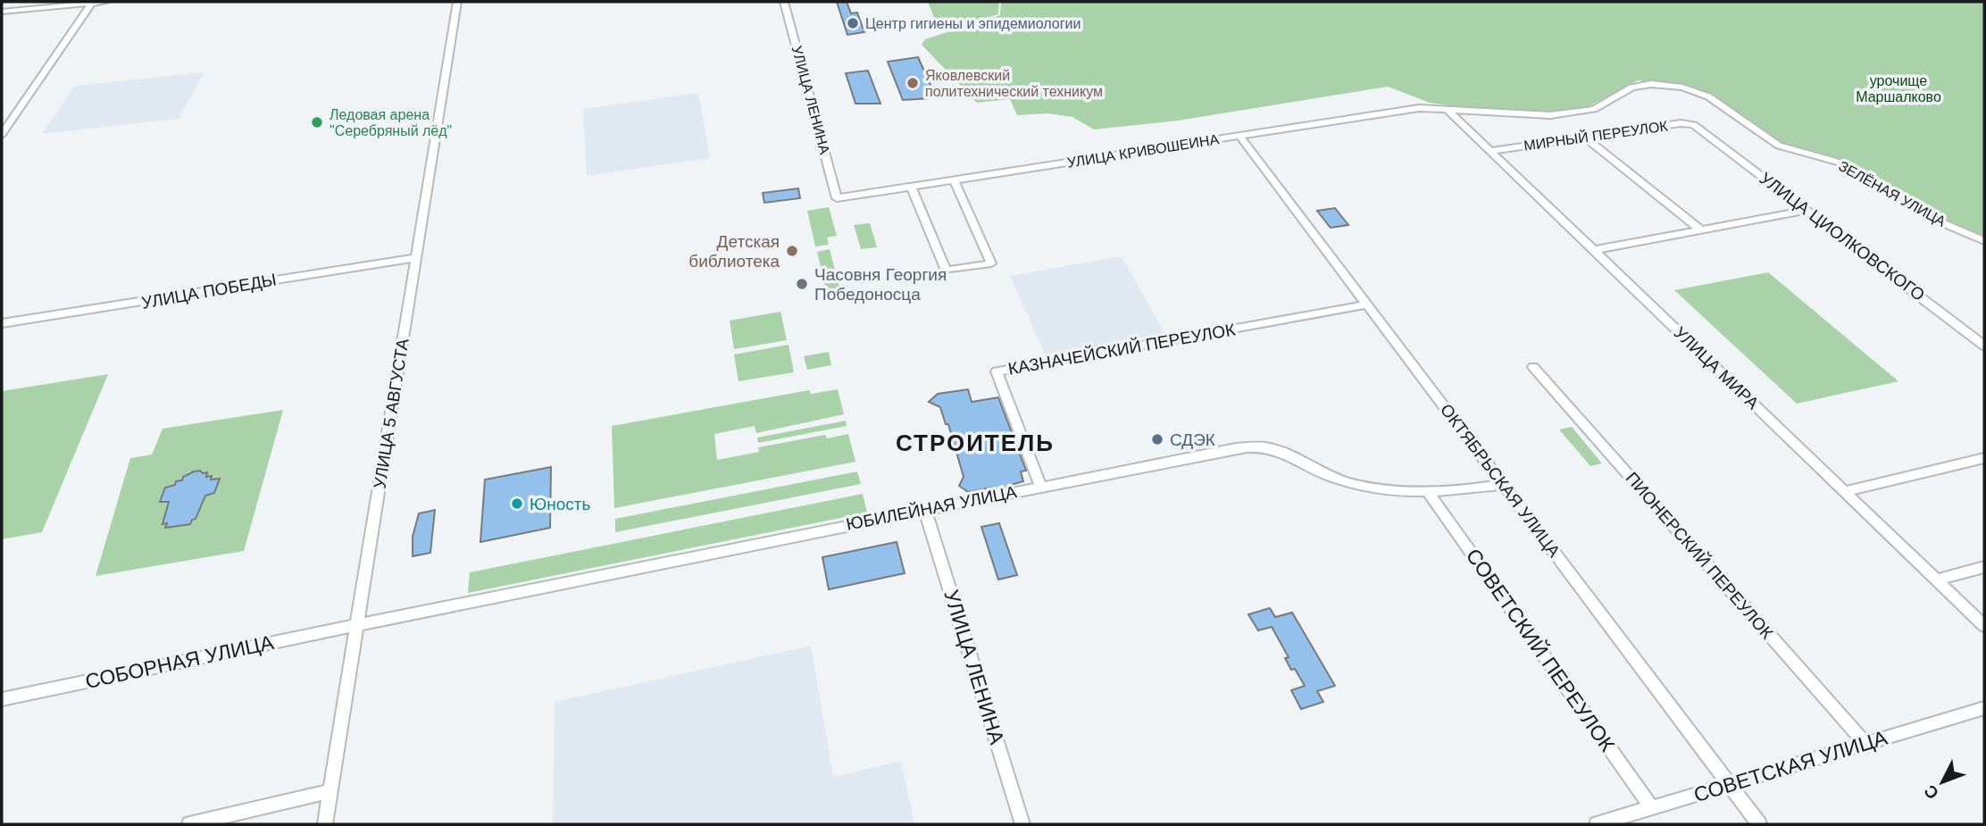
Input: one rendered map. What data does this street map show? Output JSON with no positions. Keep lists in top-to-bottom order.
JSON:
{
  "streets": {
    "street": [
      "УЛИЦА ЛЕНИНА",
      "МИРНЫЙ ПЕРЕУЛОК",
      "УЛИЦА КРИВОШЕИНА",
      "ЗЕЛЁНАЯ УЛИЦА",
      "УЛИЦА ЦИОЛКОВСКОГО",
      "УЛИЦА ПОБЕДЫ",
      "КАЗНАЧЕЙСКИЙ ПЕРЕУЛОК",
      "УЛИЦА МИРА",
      "УЛИЦА 5 АВГУСТА",
      "ОКТЯБРЬСКАЯ УЛИЦА",
      "ЮБИЛЕЙНАЯ УЛИЦА",
      "ПИОНЕРСКИЙ ПЕРЕУЛОК",
      "СОВЕТСКИЙ ПЕРЕУЛОК",
      "СОБОРНАЯ УЛИЦА",
      "СОВЕТСКАЯ УЛИЦА"
    ]
  },
  "crossings": [
    ["УЛИЦА ЛЕНИНА", "УЛИЦА КРИВОШЕИНА"],
    ["УЛИЦА ЛЕНИНА", "ЮБИЛЕЙНАЯ УЛИЦА"],
    ["МИРНЫЙ ПЕРЕУЛОК", "УЛИЦА ЦИОЛКОВСКОГО"],
    ["МИРНЫЙ ПЕРЕУЛОК", "УЛИЦА МИРА"],
    ["УЛИЦА КРИВОШЕИНА", "ЗЕЛЁНАЯ УЛИЦА"],
    ["УЛИЦА КРИВОШЕИНА", "УЛИЦА МИРА"],
    ["УЛИЦА КРИВОШЕИНА", "ОКТЯБРЬСКАЯ УЛИЦА"],
    ["ЗЕЛЁНАЯ УЛИЦА", "УЛИЦА МИРА"],
    ["УЛИЦА ПОБЕДЫ", "УЛИЦА 5 АВГУСТА"],
    ["КАЗНАЧЕЙСКИЙ ПЕРЕУЛОК", "ОКТЯБРЬСКАЯ УЛИЦА"],
    ["КАЗНАЧЕЙСКИЙ ПЕРЕУЛОК", "ЮБИЛЕЙНАЯ УЛИЦА"],
    ["УЛИЦА 5 АВГУСТА", "ЮБИЛЕЙНАЯ УЛИЦА"],
    ["УЛИЦА 5 АВГУСТА", "СОБОРНАЯ УЛИЦА"],
    ["ОКТЯБРЬСКАЯ УЛИЦА", "ЮБИЛЕЙНАЯ УЛИЦА"],
    ["ОКТЯБРЬСКАЯ УЛИЦА", "СОВЕТСКАЯ УЛИЦА"],
    ["ЮБИЛЕЙНАЯ УЛИЦА", "СОВЕТСКИЙ ПЕРЕУЛОК"],
    ["ЮБИЛЕЙНАЯ УЛИЦА", "СОБОРНАЯ УЛИЦА"],
    ["ПИОНЕРСКИЙ ПЕРЕУЛОК", "СОВЕТСКАЯ УЛИЦА"],
    ["СОВЕТСКИЙ ПЕРЕУЛОК", "СОВЕТСКАЯ УЛИЦА"]
  ],
  "districts": ["СТРОИТЕЛЬ"],
  "parks": ["урочище Маршалково"],
  "places": [
    "Центр гигиены и эпидемиологии",
    "Яковлевский политехнический техникум",
    "Ледовая арена \"Серебряный лёд\"",
    "Детская библиотека",
    "Часовня Георгия Победоносца",
    "СДЭК",
    "Юность"
  ],
  "north": "bottom left"
}
